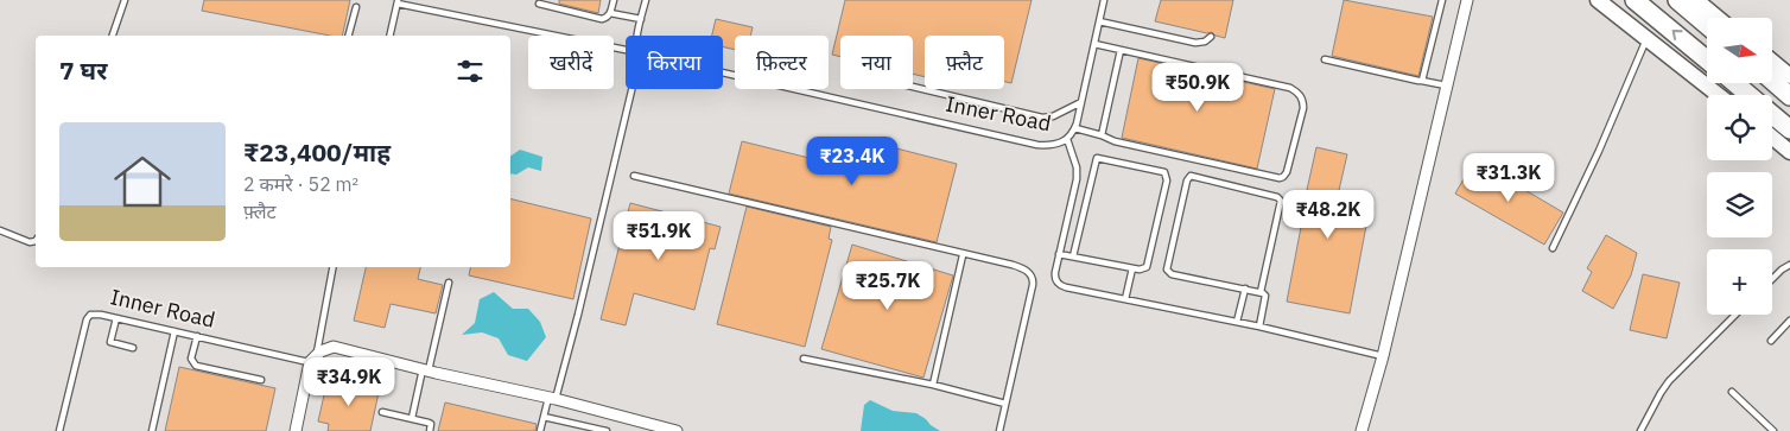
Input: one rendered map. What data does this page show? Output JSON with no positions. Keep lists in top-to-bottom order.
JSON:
{
  "streets": {
    "street": ["Inner Road"]
  },
  "north": "right",
  "page": {
    "map_buttons": "+",
    "chip": [
      "खरीदें",
      "किराया",
      "फ़िल्टर",
      "नया",
      "फ़्लैट"
    ],
    "heading": "7 घर",
    "price": [
      "₹50.9K",
      "₹23.4K",
      "₹31.3K",
      "₹48.2K",
      "₹51.9K",
      "₹25.7K",
      "₹34.9K"
    ],
    "list": [
      {
        "name": "₹23,400/माह",
        "note": "2 कमरे · 52 m² · फ़्लैट"
      }
    ]
  }
}
